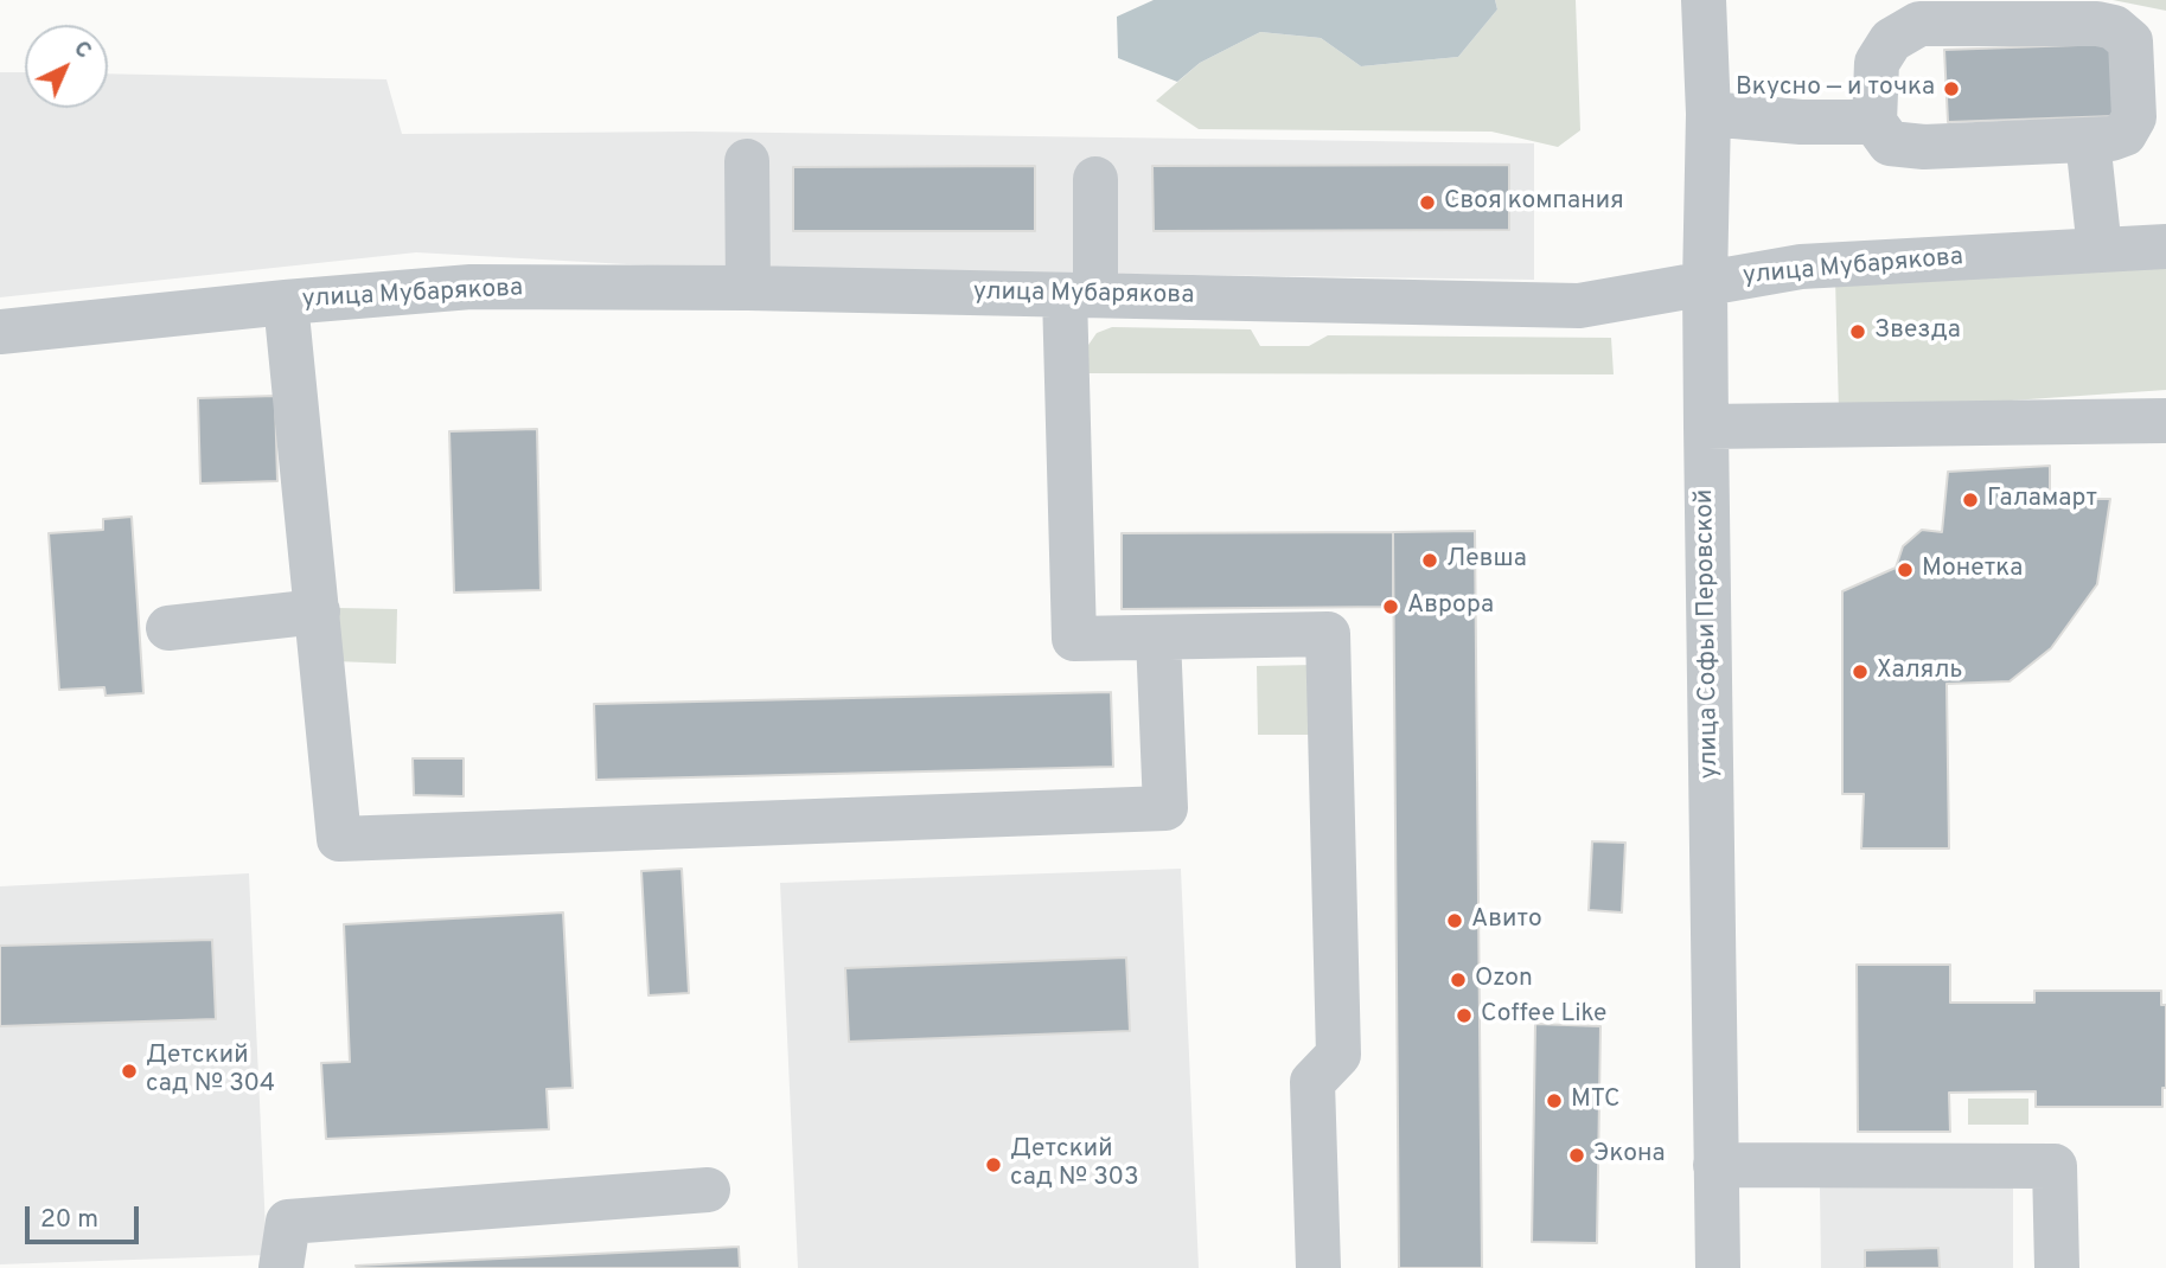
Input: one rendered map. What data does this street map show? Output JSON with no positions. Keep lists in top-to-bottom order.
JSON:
{
  "streets": {
    "street": ["улица Мубарякова", "улица Софьи Перовской"]
  },
  "crossings": [
    ["улица Мубарякова", "улица Софьи Перовской"]
  ],
  "places": [
    "Вкусно — и точка",
    "Своя компания",
    "Звезда",
    "Галамарт",
    "Левша",
    "Монетка",
    "Аврора",
    "Халяль",
    "Авито",
    "Ozon",
    "Coffee Like",
    "Детский сад № 304",
    "МТС",
    "Экона",
    "Детский сад № 303"
  ],
  "scale_bar": "20 m",
  "north": "top right"
}
